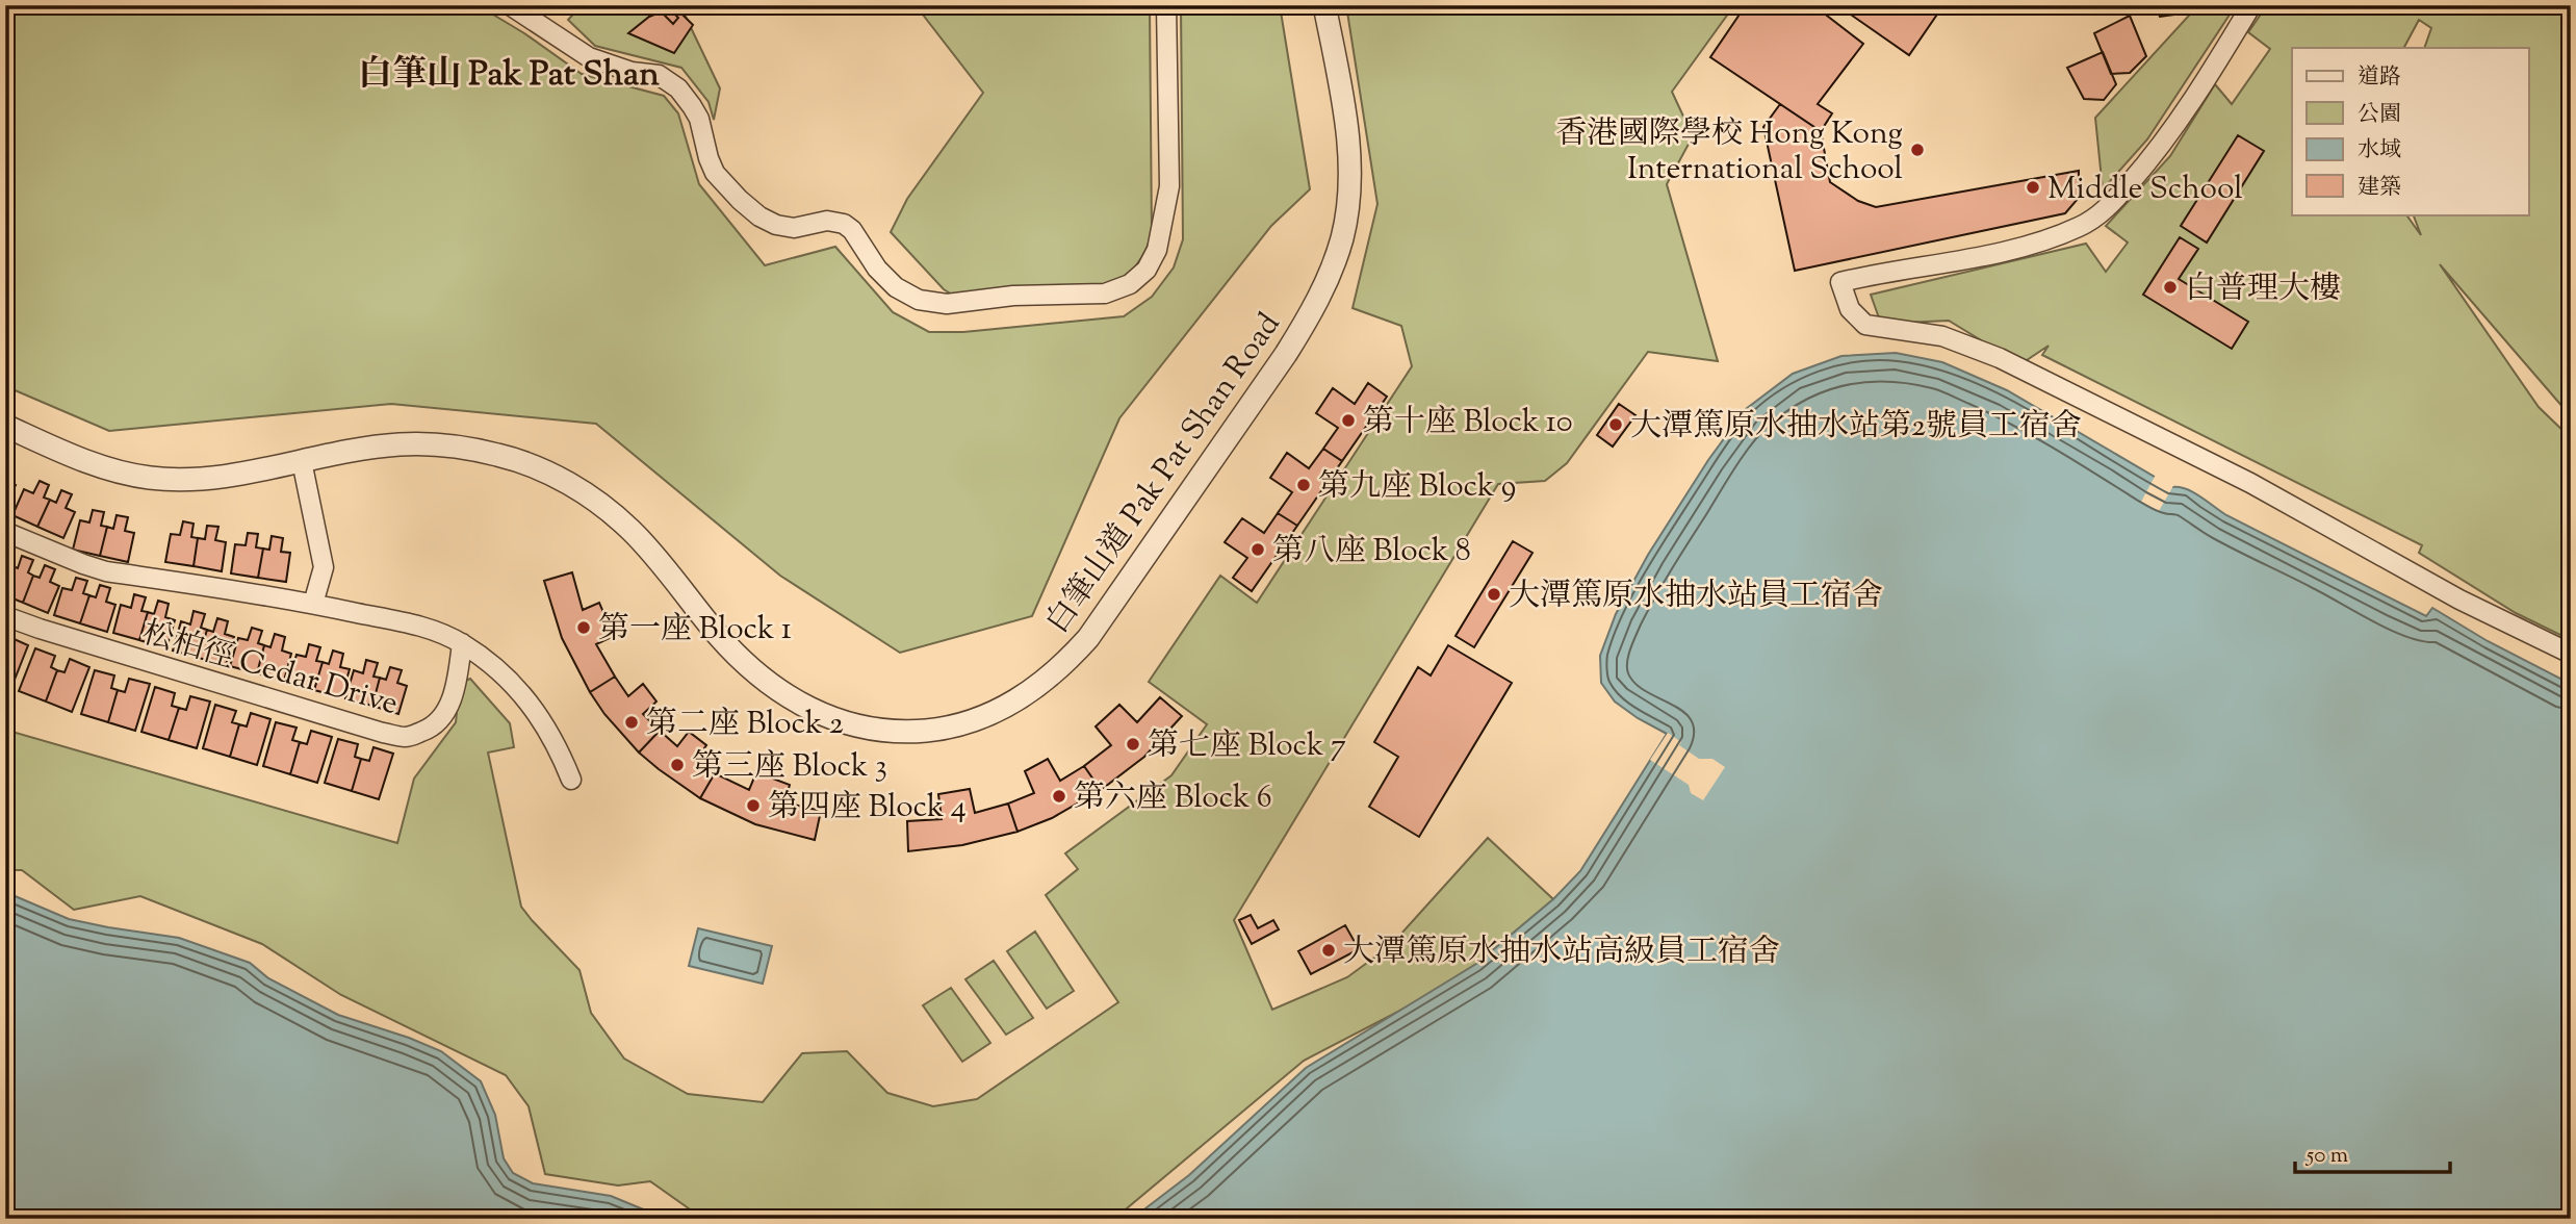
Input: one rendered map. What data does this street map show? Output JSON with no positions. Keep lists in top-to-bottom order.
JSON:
{
  "streets": {
    "street": ["白筆山道 Pak Pat Shan Road", "松柏徑 Cedar Drive"]
  },
  "districts": ["白筆山 Pak Pat Shan"],
  "places": [
    "香港國際學校 Hong Kong International School",
    "Middle School",
    "白普理大樓",
    "第十座 Block 10",
    "大潭篤原水抽水站第2號員工宿舍",
    "第九座 Block 9",
    "第八座 Block 8",
    "大潭篤原水抽水站員工宿舍",
    "第一座 Block 1",
    "第二座 Block 2",
    "第七座 Block 7",
    "第三座 Block 3",
    "第六座 Block 6",
    "第四座 Block 4",
    "大潭篤原水抽水站高級員工宿舍"
  ],
  "legend": [
    "道路",
    "公園",
    "水域",
    "建築"
  ],
  "scale_bar": "50 m"
}
